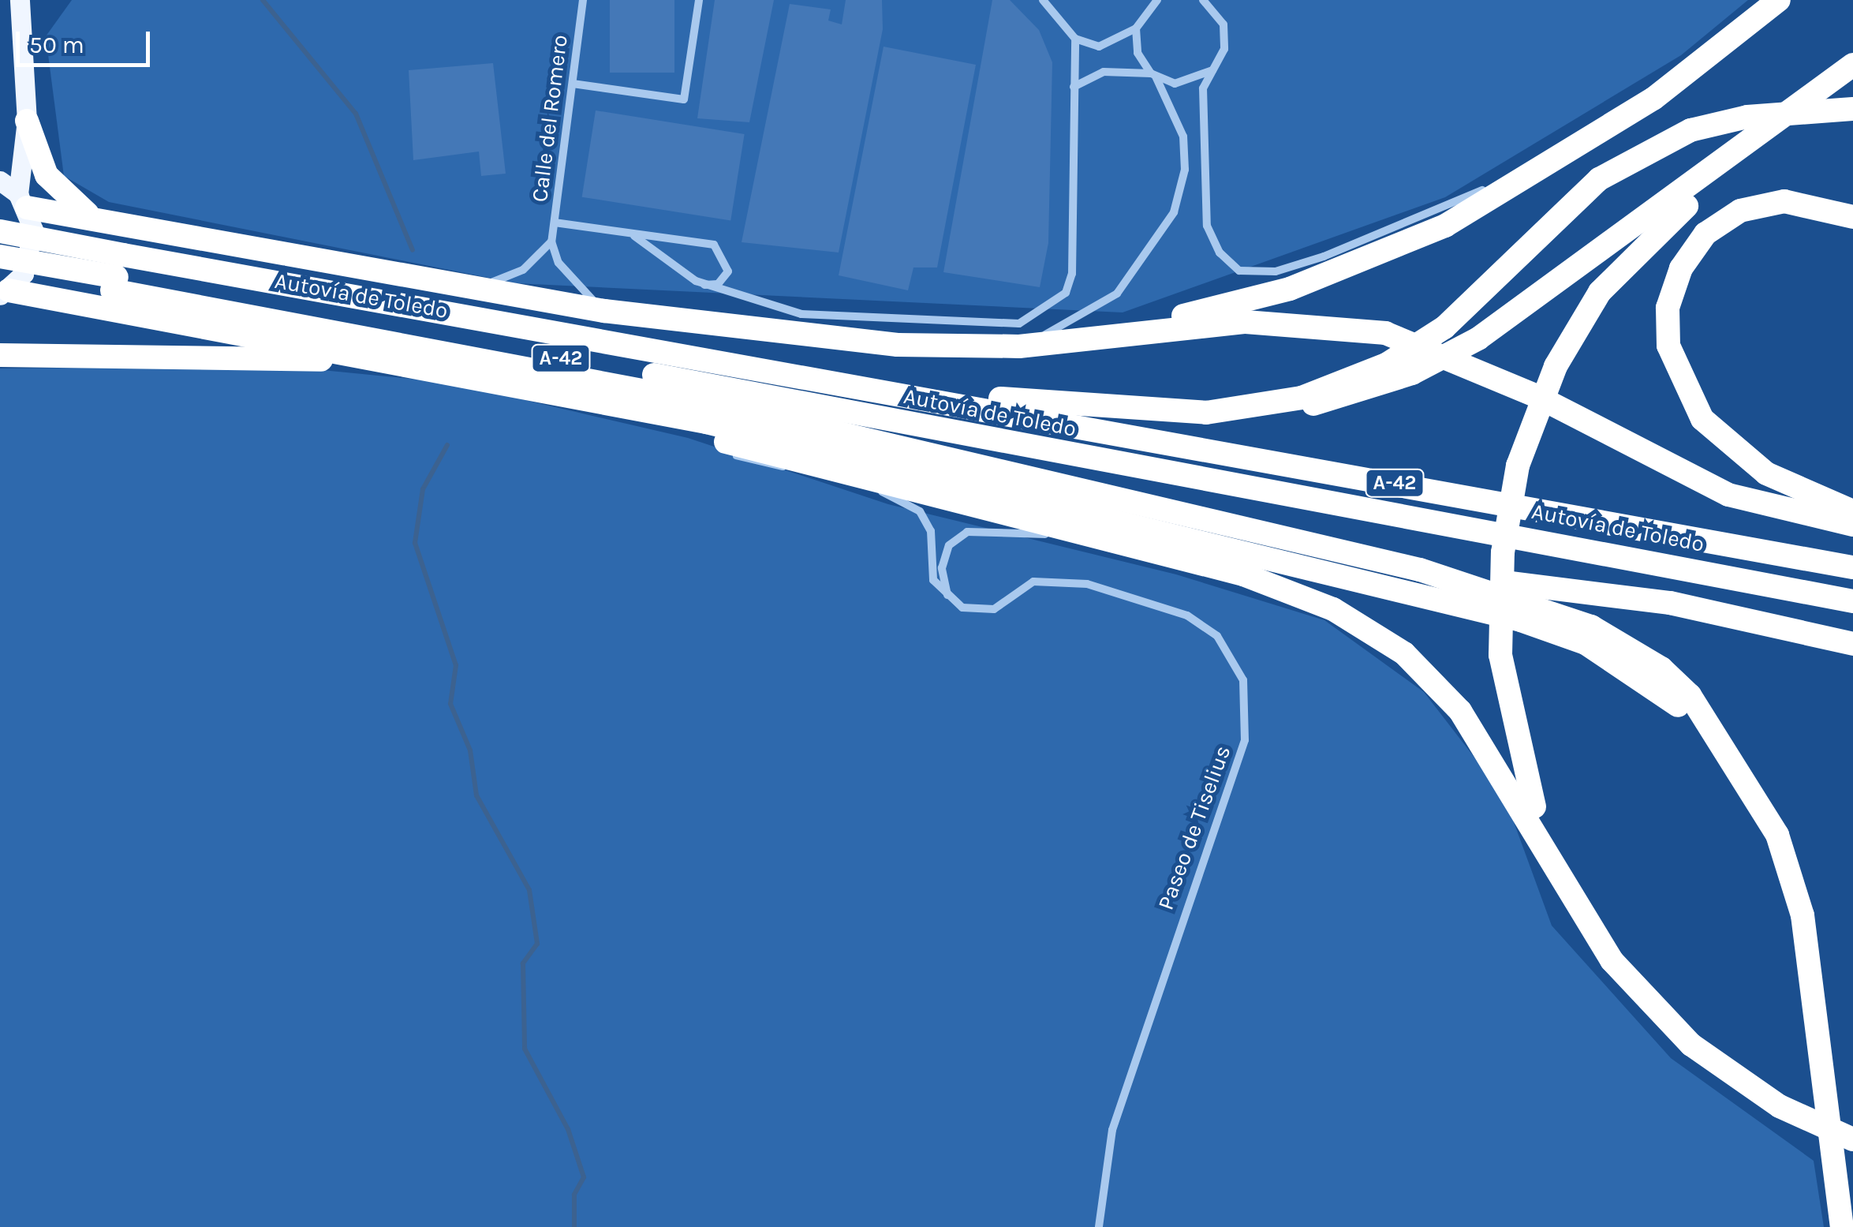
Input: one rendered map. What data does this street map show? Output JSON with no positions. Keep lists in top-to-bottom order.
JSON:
{
  "streets": {
    "highway": ["Autovía de Toledo", "A-42"],
    "street": ["Calle del Romero", "Paseo de Tiselius"]
  },
  "crossings": [
    ["Autovía de Toledo", "A-42"]
  ],
  "scale_bar": "50 m"
}
